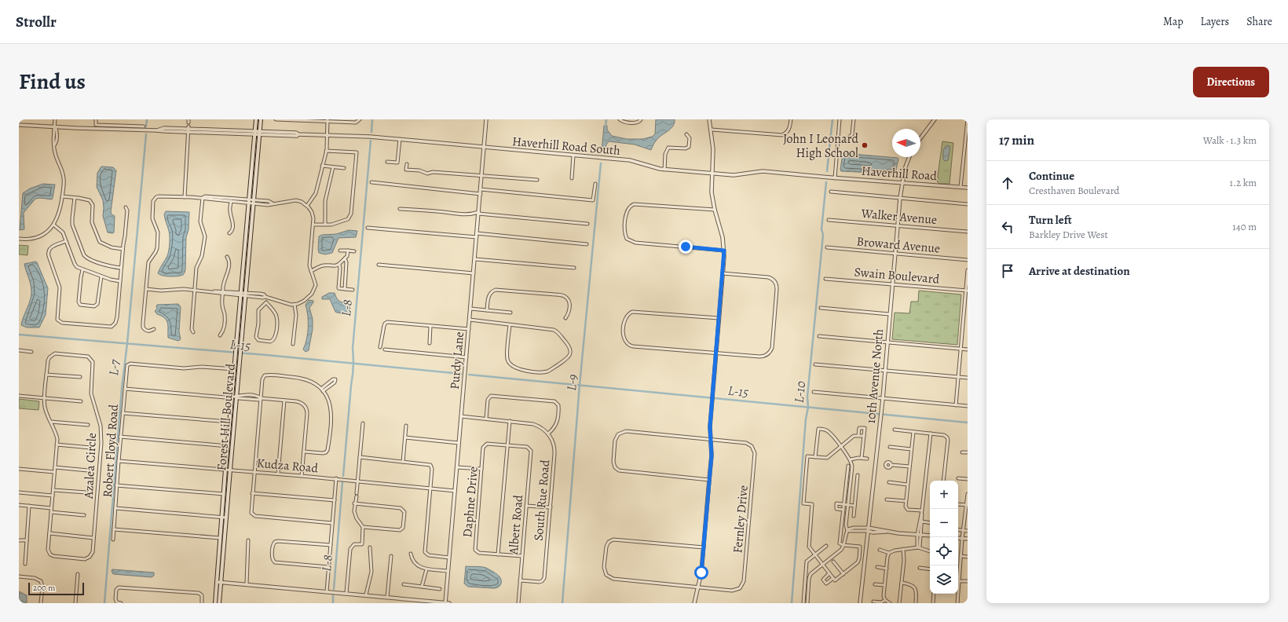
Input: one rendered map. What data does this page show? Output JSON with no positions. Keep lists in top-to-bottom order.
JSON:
{
  "streets": {
    "main road": ["Forest Hill Boulevard"],
    "street": [
      "Haverhill Road South",
      "Haverhill Road",
      "Walker Avenue",
      "Broward Avenue",
      "Swain Boulevard",
      "Purdy Lane",
      "10th Avenue North",
      "Robert Floyd Road",
      "Kudza Road",
      "Azalea Circle",
      "South Rue Road",
      "Daphne Drive",
      "Fernley Drive",
      "Albert Road"
    ]
  },
  "crossings": [
    ["Haverhill Road South", "Haverhill Road"],
    ["Haverhill Road South", "Purdy Lane"],
    ["Haverhill Road South", "Forest Hill Boulevard"],
    ["Haverhill Road", "10th Avenue North"],
    ["Walker Avenue", "10th Avenue North"],
    ["Broward Avenue", "10th Avenue North"],
    ["Swain Boulevard", "10th Avenue North"],
    ["Purdy Lane", "Kudza Road"],
    ["Forest Hill Boulevard", "Robert Floyd Road"],
    ["Forest Hill Boulevard", "Kudza Road"],
    ["Robert Floyd Road", "Kudza Road"],
    ["South Rue Road", "Albert Road"],
    ["Daphne Drive", "Albert Road"]
  ],
  "water": [
    "L-8",
    "L-15",
    "L-7",
    "L-9",
    "L-10"
  ],
  "places": ["John I Leonard High School"],
  "scale_bar": "200 m",
  "north": "left",
  "page": {
    "header": "Strollr",
    "nav": ["Map", "Layers", "Share"],
    "title": "Find us",
    "buttons": "Directions",
    "heading": ["17 min", "Walk · 1.3 km"],
    "list": [
      ["Continue", "Cresthaven Boulevard", "1.2 km"],
      ["Turn left", "Barkley Drive West", "140 m"],
      "Arrive at destination"
    ],
    "map_buttons": ["+", "−"],
    "scale": "200 m"
  }
}
